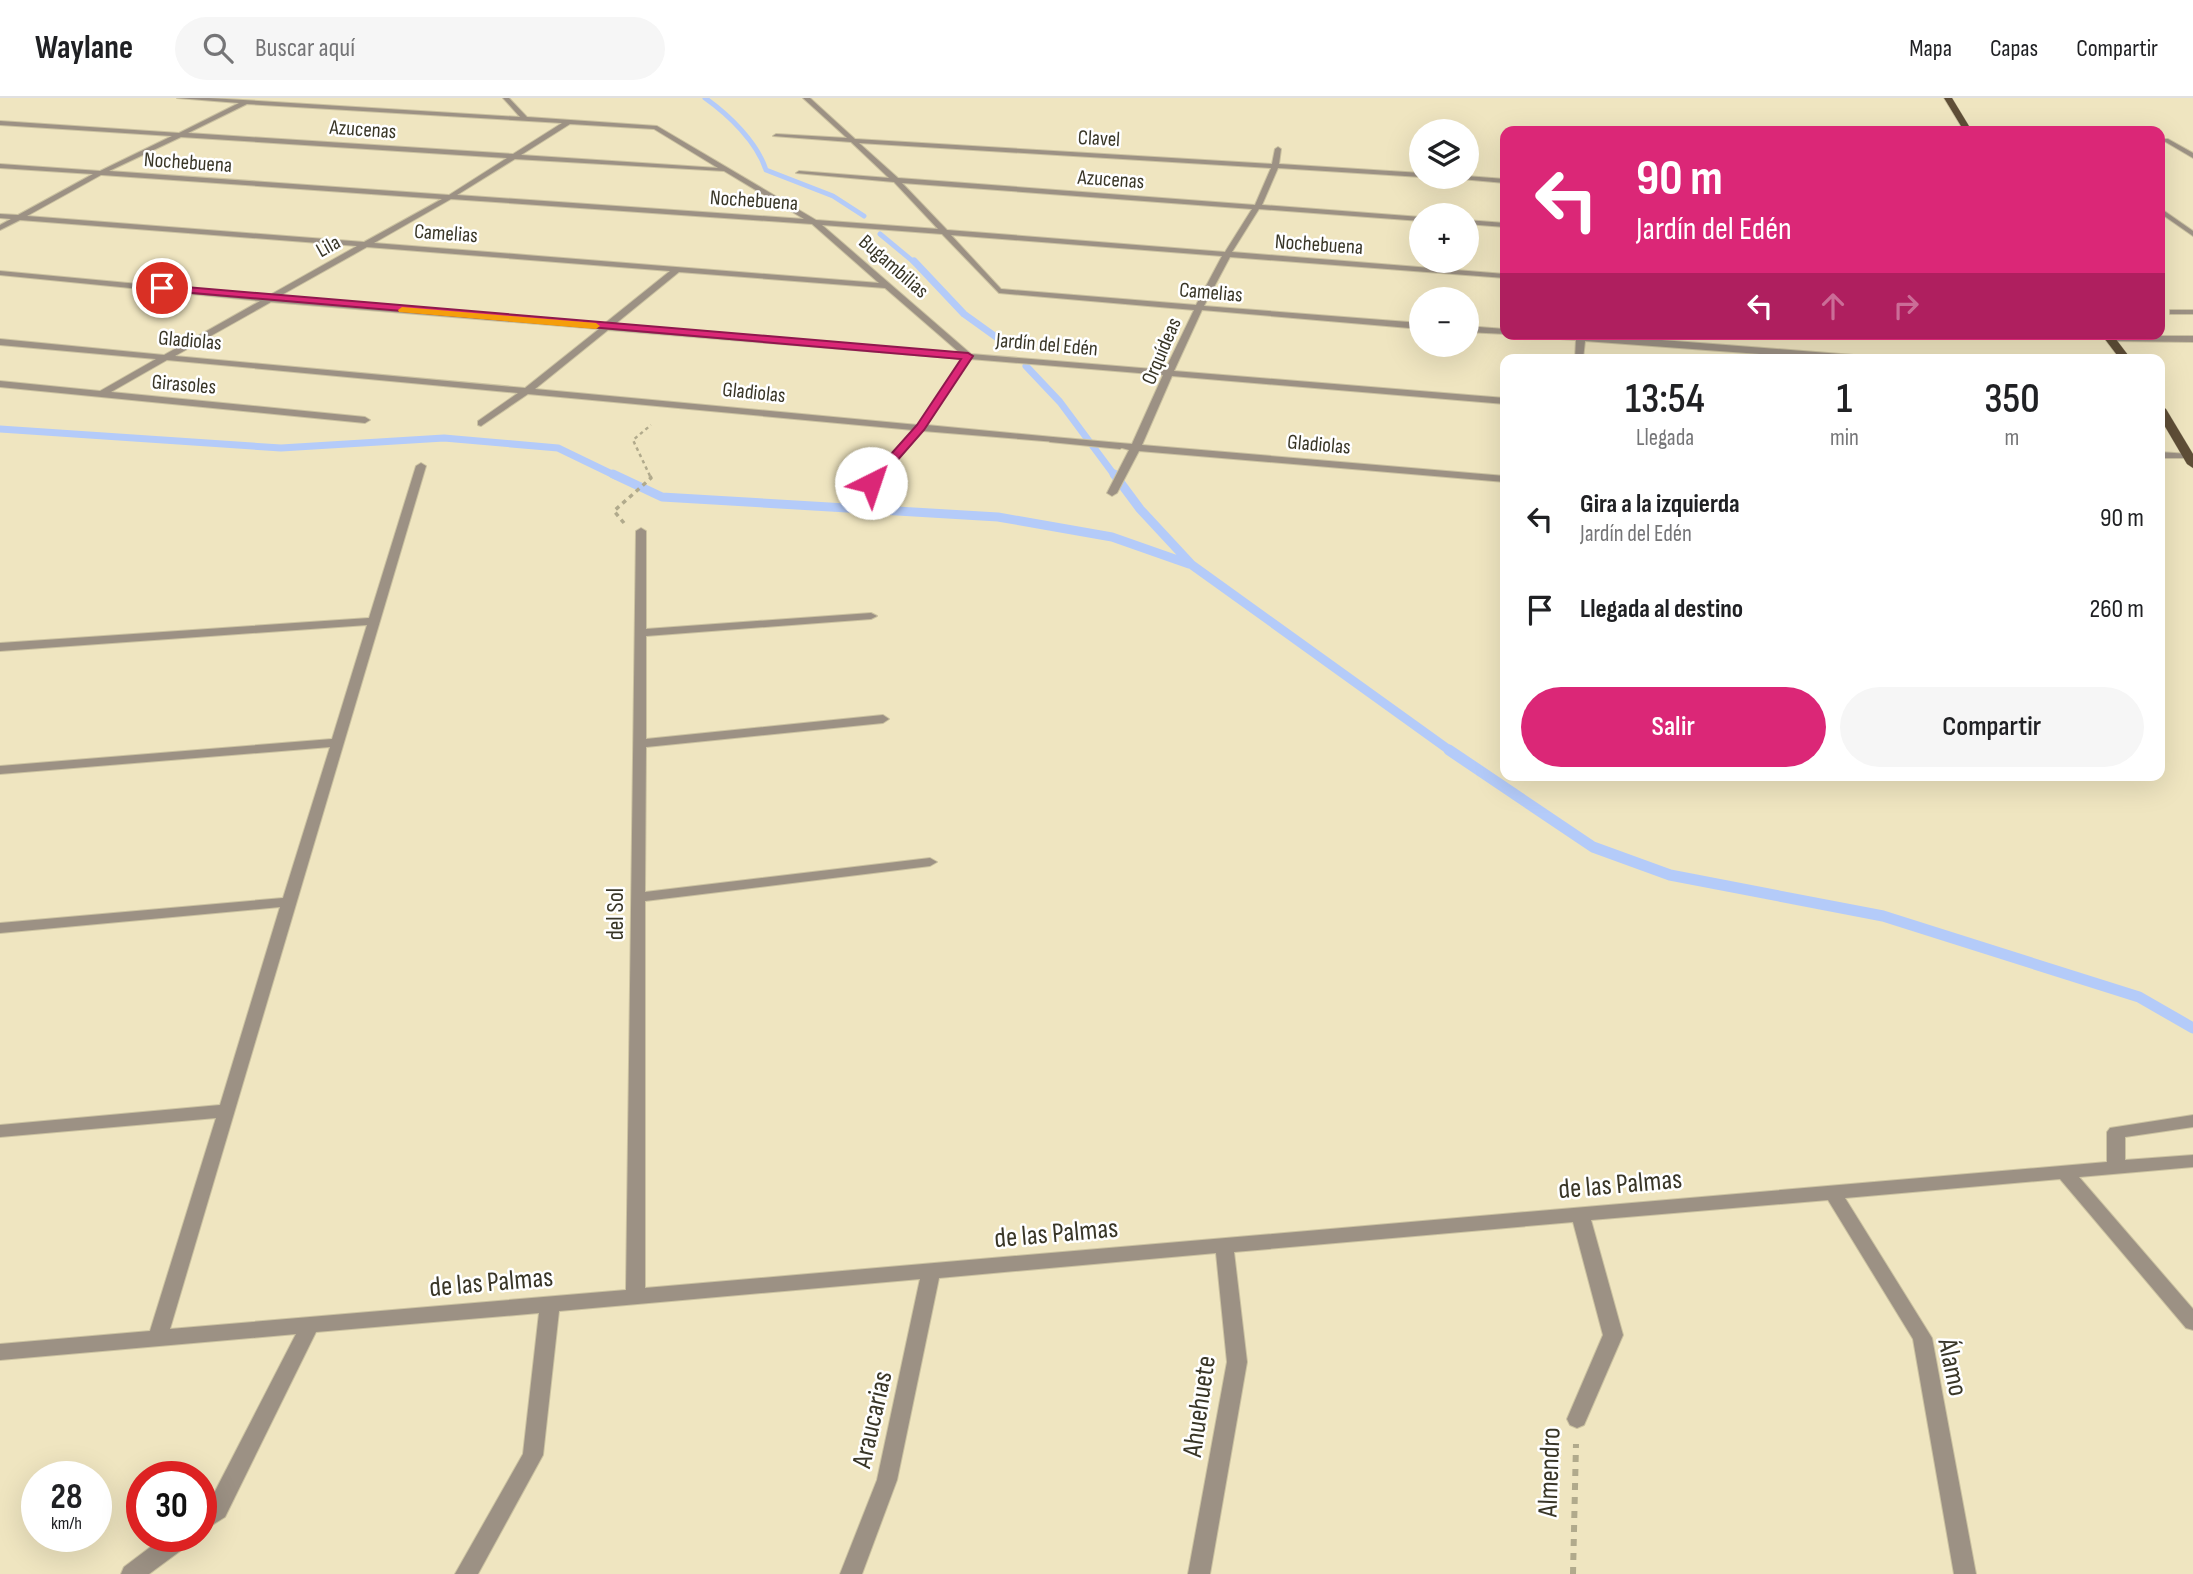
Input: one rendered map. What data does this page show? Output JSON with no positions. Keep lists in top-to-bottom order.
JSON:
{
  "streets": {
    "street": [
      "Azucenas",
      "Clavel",
      "Nochebuena",
      "Camelias",
      "Lila",
      "Bugambilias",
      "Gladiolas",
      "Jardín del Edén",
      "Orquídeas",
      "Girasoles",
      "del Sol",
      "de las Palmas",
      "Álamo",
      "Ahuehuete",
      "Araucarias",
      "Almendro"
    ]
  },
  "crossings": [
    ["Azucenas", "Lila"],
    ["Azucenas", "Bugambilias"],
    ["Azucenas", "Orquídeas"],
    ["Clavel", "Orquídeas"],
    ["Nochebuena", "Camelias"],
    ["Nochebuena", "Lila"],
    ["Nochebuena", "Bugambilias"],
    ["Nochebuena", "Orquídeas"],
    ["Camelias", "Lila"],
    ["Camelias", "Bugambilias"],
    ["Camelias", "Orquídeas"],
    ["Lila", "Bugambilias"],
    ["Lila", "Gladiolas"],
    ["Lila", "Jardín del Edén"],
    ["Lila", "Girasoles"],
    ["Bugambilias", "Jardín del Edén"],
    ["Gladiolas", "Orquídeas"],
    ["Jardín del Edén", "Orquídeas"],
    ["del Sol", "de las Palmas"],
    ["de las Palmas", "Álamo"],
    ["de las Palmas", "Ahuehuete"],
    ["de las Palmas", "Araucarias"],
    ["de las Palmas", "Almendro"]
  ],
  "page": {
    "header": "Waylane",
    "search": "Buscar aquí",
    "nav": ["Mapa", "Capas", "Compartir"],
    "map_buttons": ["+", "−"],
    "turn": ["90 m", "Jardín del Edén"],
    "eta": [
      "13:54",
      "Llegada",
      "1",
      "min",
      "350",
      "m"
    ],
    "list": [
      {
        "name": "Gira a la izquierda",
        "note": "Jardín del Edén",
        "value": "90 m"
      },
      {
        "name": "Llegada al destino",
        "value": "260 m"
      }
    ],
    "buttons": ["Salir", "Compartir"],
    "speed": "28 km/h",
    "limit": "30"
  }
}
